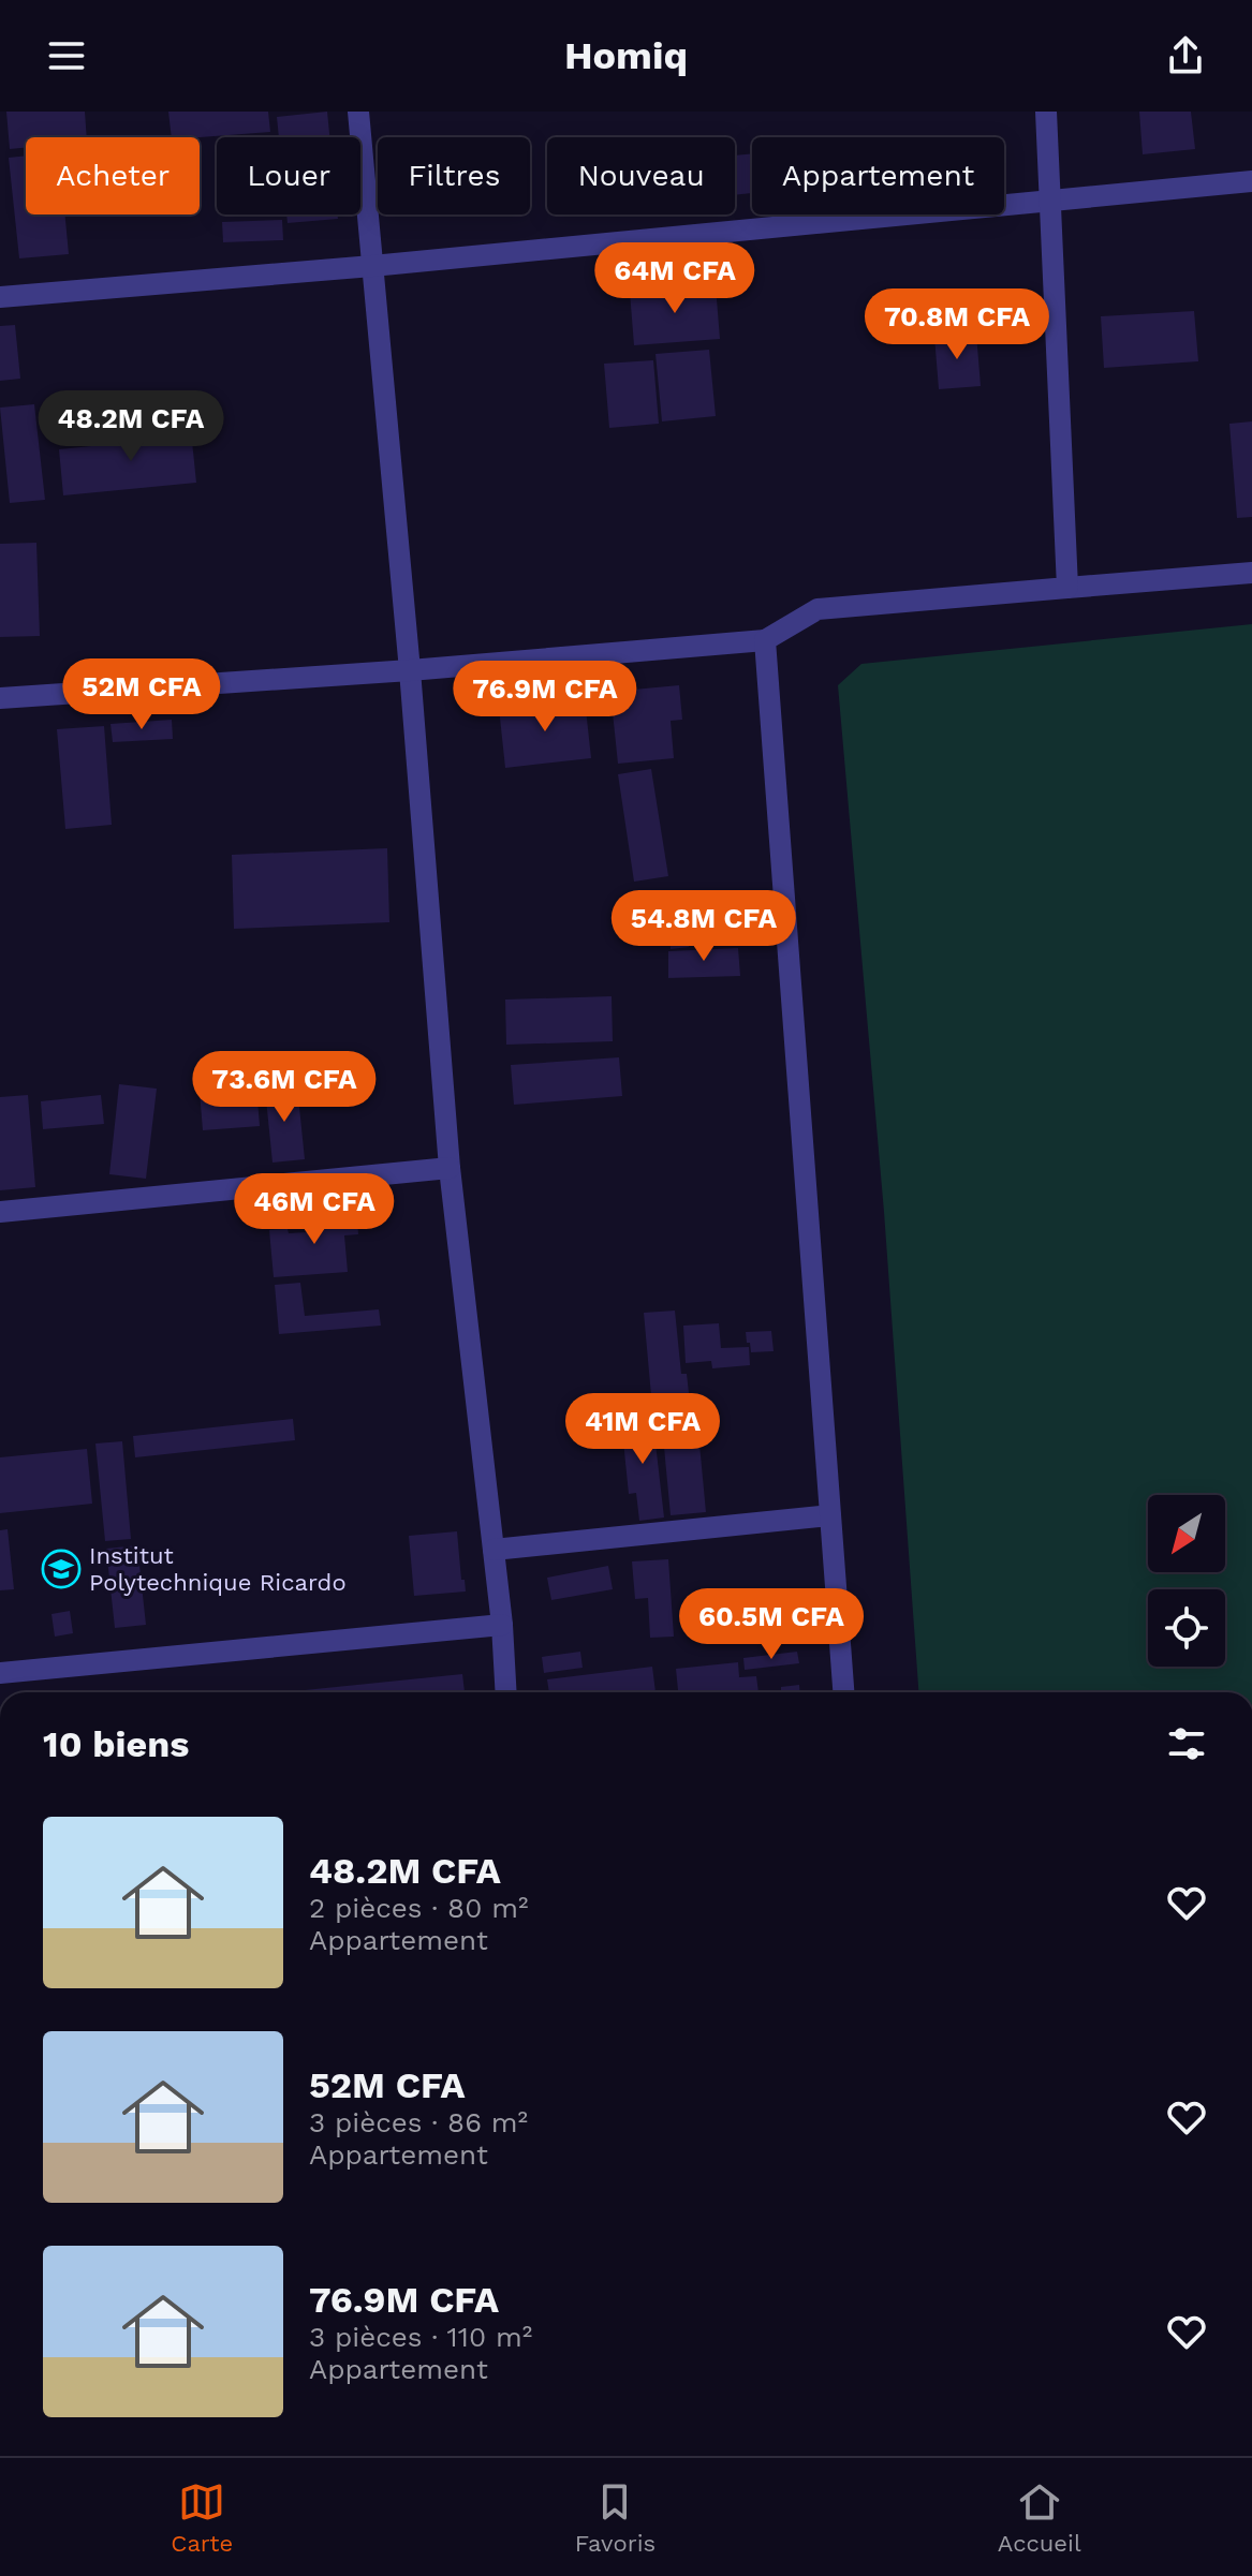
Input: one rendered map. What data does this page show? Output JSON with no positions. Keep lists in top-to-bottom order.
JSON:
{
  "places": {
    "school or university": ["Institut Polytechnique Ricardo"]
  },
  "north": "bottom left",
  "page": {
    "header": "Homiq",
    "chip": [
      "Acheter",
      "Louer",
      "Filtres",
      "Nouveau",
      "Appartement"
    ],
    "price": [
      "64M CFA",
      "70.8M CFA",
      "48.2M CFA",
      "52M CFA",
      "76.9M CFA",
      "54.8M CFA",
      "73.6M CFA",
      "46M CFA",
      "41M CFA",
      "60.5M CFA"
    ],
    "heading": "10 biens",
    "list": [
      {
        "name": "48.2M CFA",
        "note": "2 pièces · 80 m² · Appartement"
      },
      {
        "name": "52M CFA",
        "note": "3 pièces · 86 m² · Appartement"
      },
      {
        "name": "76.9M CFA",
        "note": "3 pièces · 110 m² · Appartement"
      }
    ],
    "tabs": ["Carte", "Favoris", "Accueil"]
  }
}
